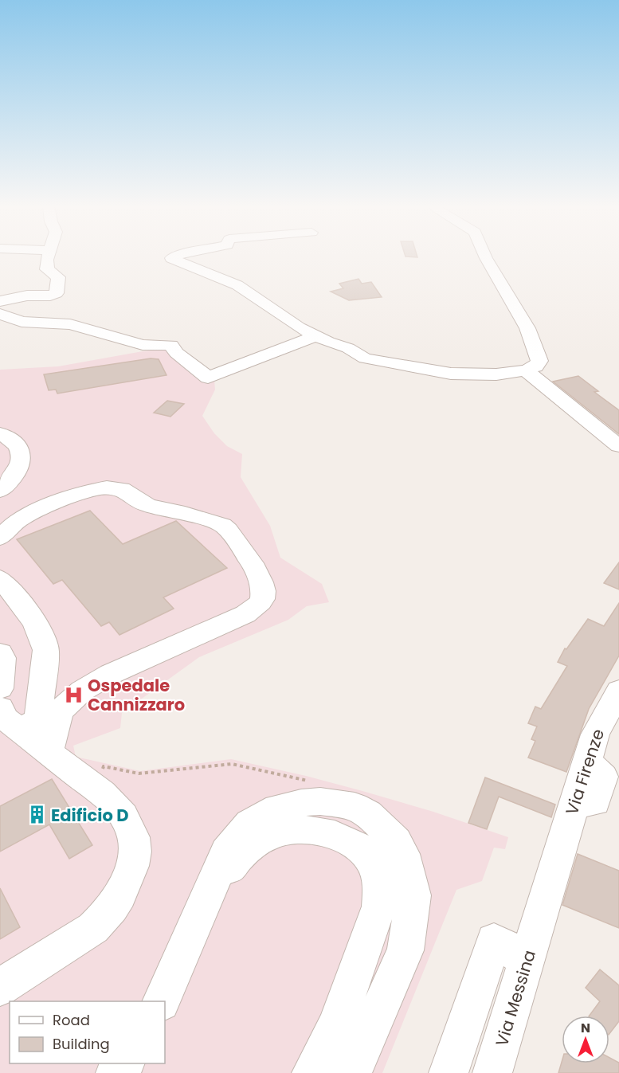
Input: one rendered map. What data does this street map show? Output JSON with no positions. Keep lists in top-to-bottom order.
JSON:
{
  "streets": {
    "street": ["Via Firenze", "Via Messina"]
  },
  "crossings": [
    ["Via Firenze", "Via Messina"]
  ],
  "places": {
    "hospital": ["Ospedale Cannizzaro"],
    "building": ["Edificio D"]
  },
  "legend": ["Road", "Building"],
  "north": "top"
}
